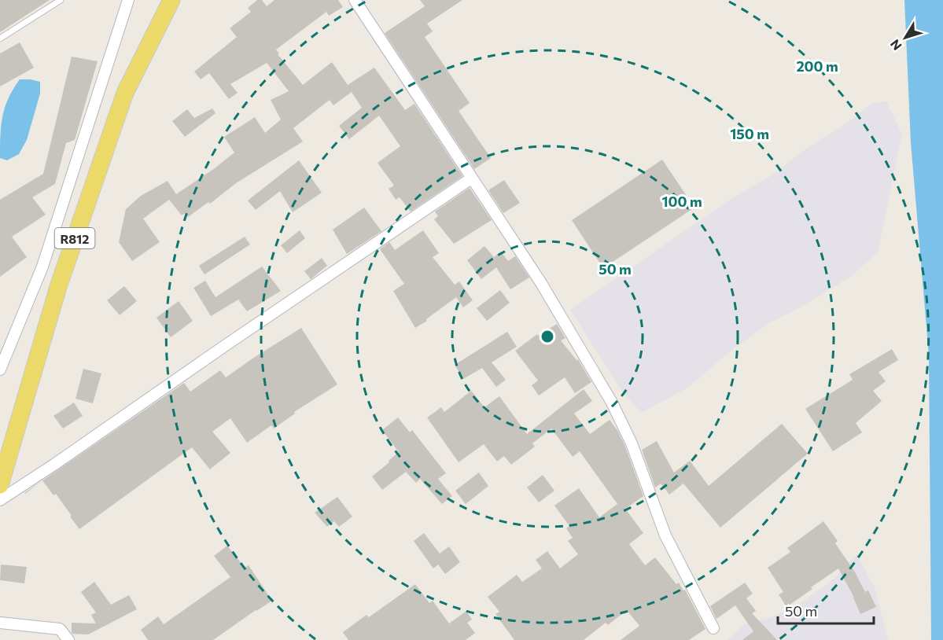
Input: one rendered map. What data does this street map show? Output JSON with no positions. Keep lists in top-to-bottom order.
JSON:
{
  "streets": {
    "main road": ["R812"]
  },
  "scale_bar": "50 m",
  "north": "bottom left",
  "rings": [
    "200 m",
    "150 m",
    "100 m",
    "50 m"
  ]
}
